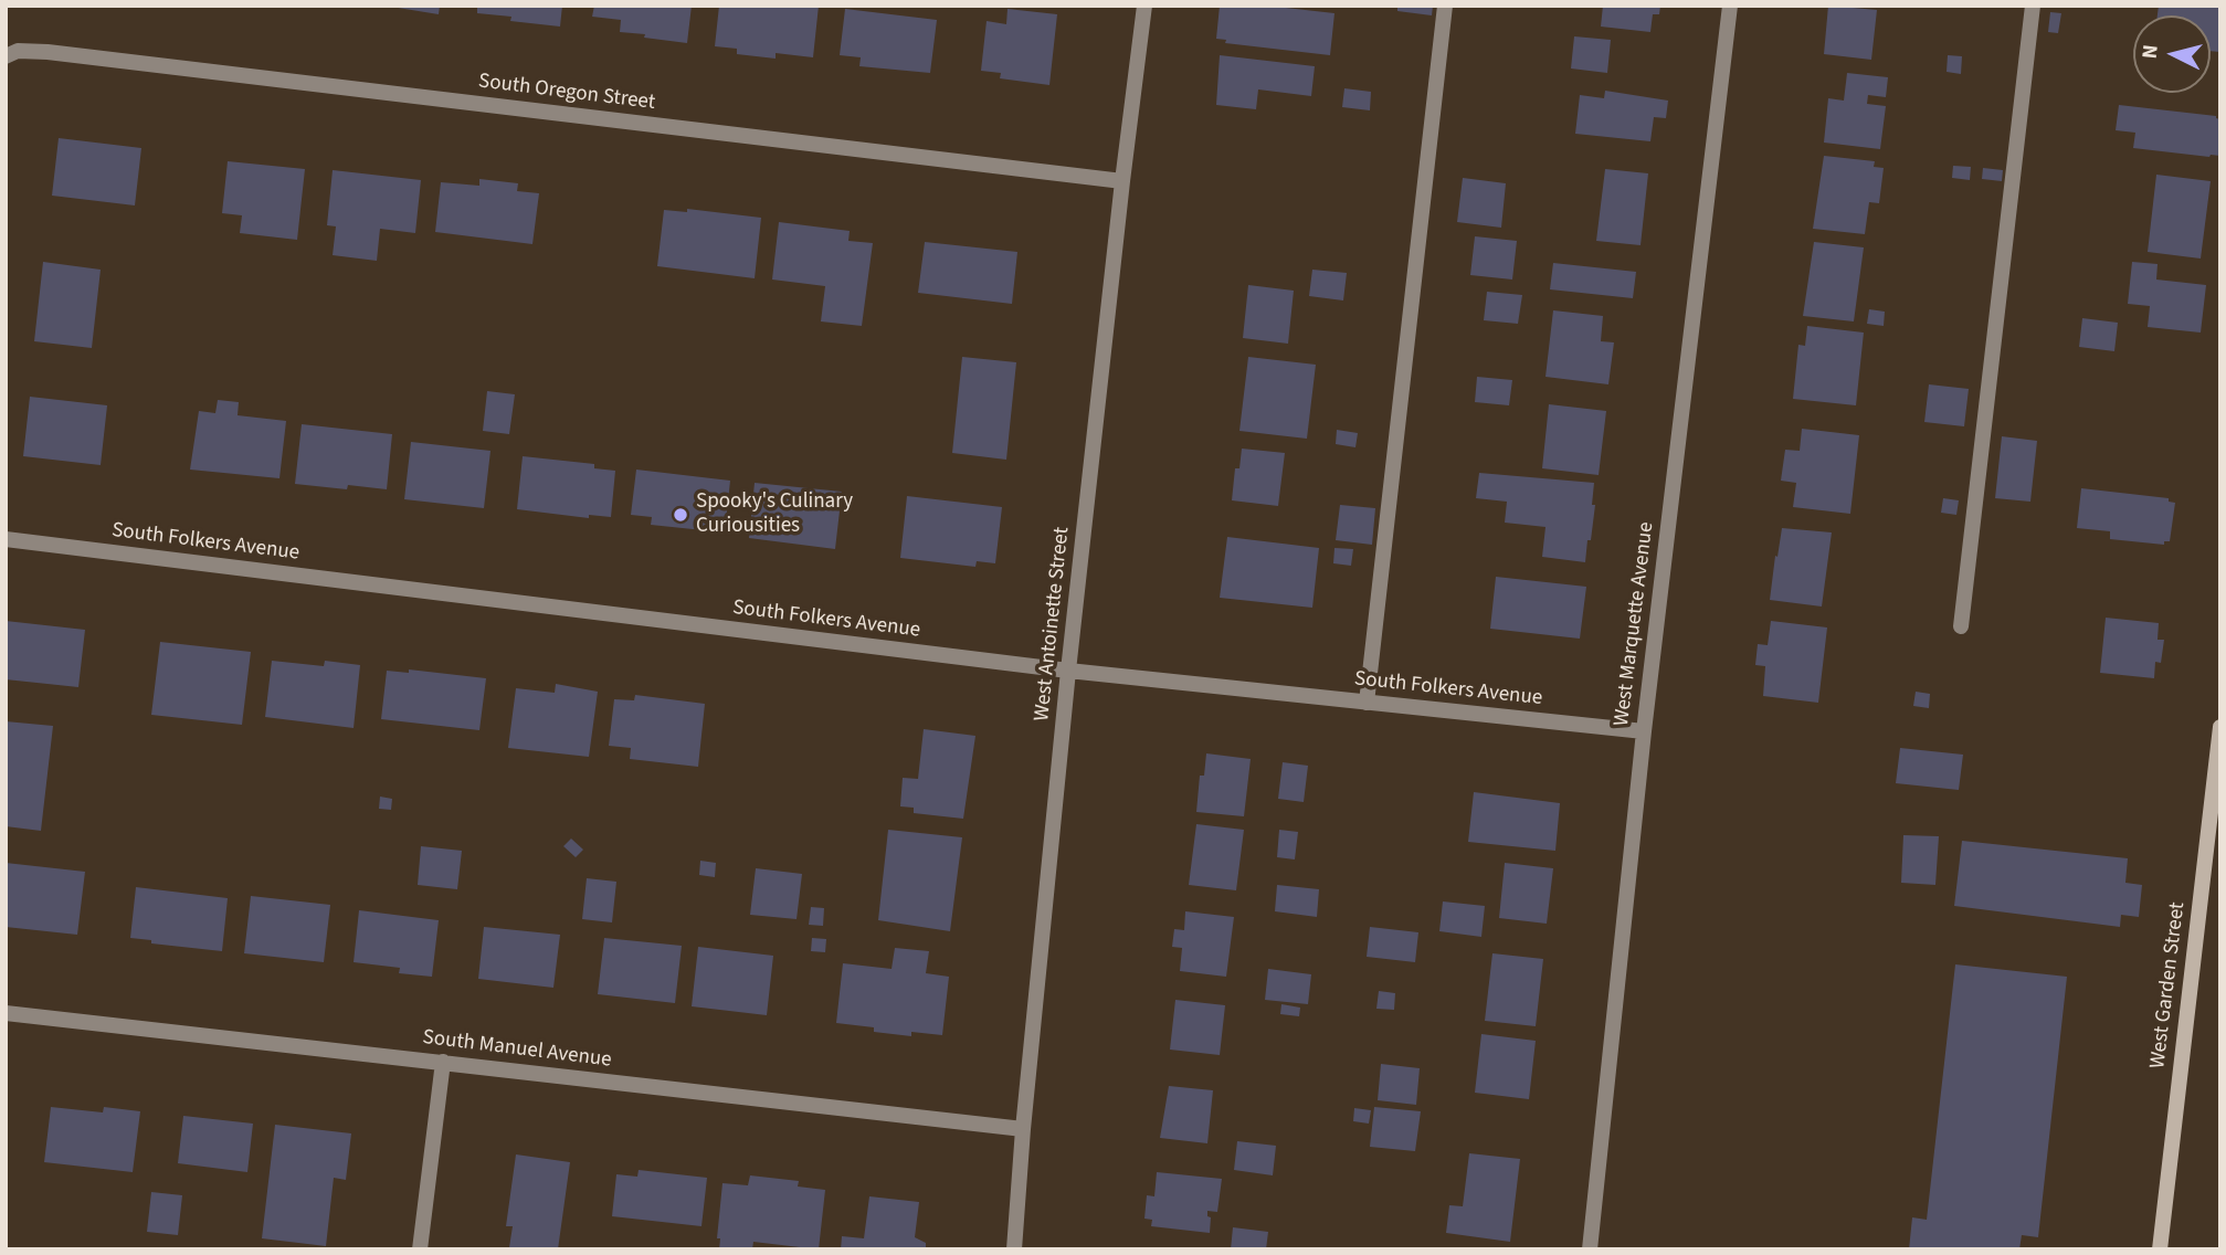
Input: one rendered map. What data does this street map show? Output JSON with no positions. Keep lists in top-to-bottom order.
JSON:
{
  "streets": {
    "main road": ["West Garden Street"],
    "street": [
      "South Oregon Street",
      "South Folkers Avenue",
      "West Antoinette Street",
      "West Marquette Avenue",
      "South Manuel Avenue"
    ]
  },
  "crossings": [
    ["South Oregon Street", "West Antoinette Street"],
    ["South Folkers Avenue", "West Antoinette Street"],
    ["South Folkers Avenue", "West Marquette Avenue"],
    ["West Antoinette Street", "South Manuel Avenue"]
  ],
  "places": ["Spooky's Culinary Curiousities"],
  "north": "left"
}
